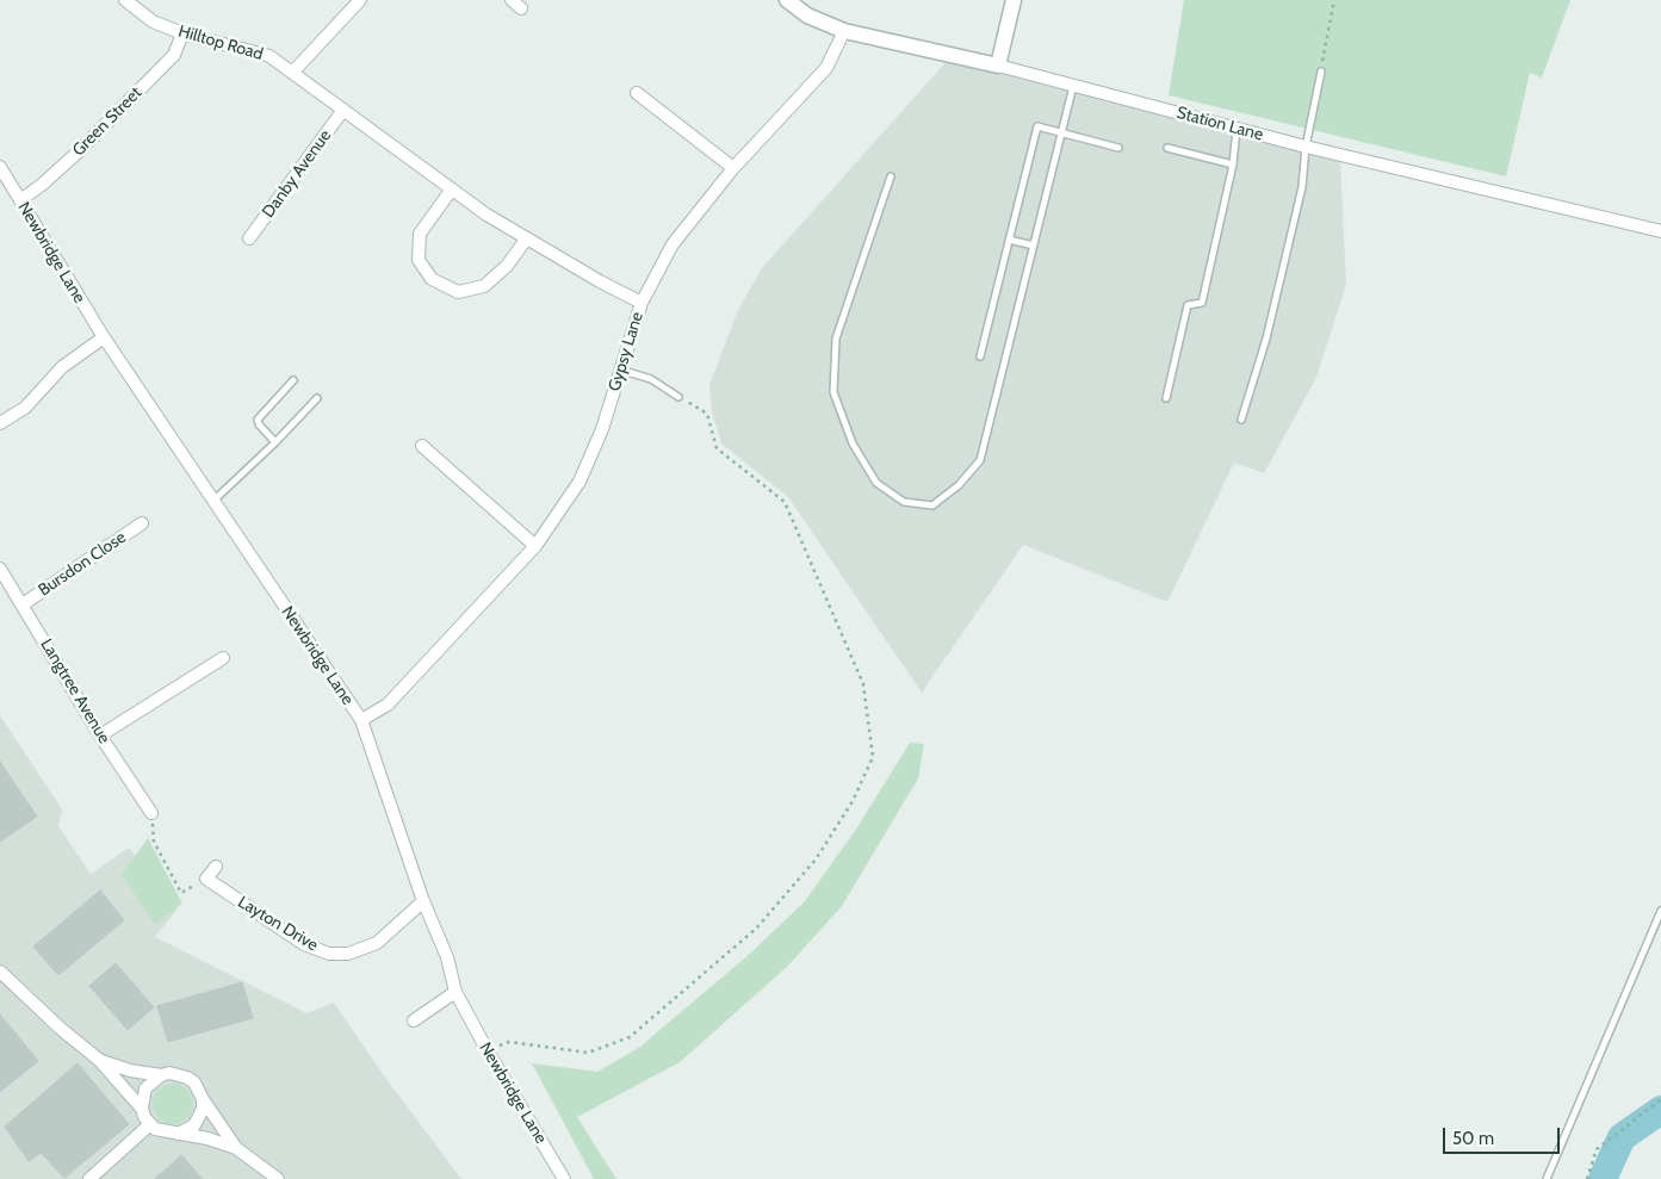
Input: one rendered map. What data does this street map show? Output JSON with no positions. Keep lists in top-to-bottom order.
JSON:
{
  "streets": {
    "street": [
      "Hilltop Road",
      "Green Street",
      "Station Lane",
      "Danby Avenue",
      "Newbridge Lane",
      "Gypsy Lane",
      "Bursdon Close",
      "Langtree Avenue",
      "Layton Drive"
    ]
  },
  "crossings": [
    ["Hilltop Road", "Green Street"],
    ["Green Street", "Newbridge Lane"],
    ["Station Lane", "Gypsy Lane"],
    ["Newbridge Lane", "Gypsy Lane"],
    ["Newbridge Lane", "Layton Drive"],
    ["Bursdon Close", "Langtree Avenue"]
  ],
  "scale_bar": "50 m"
}
